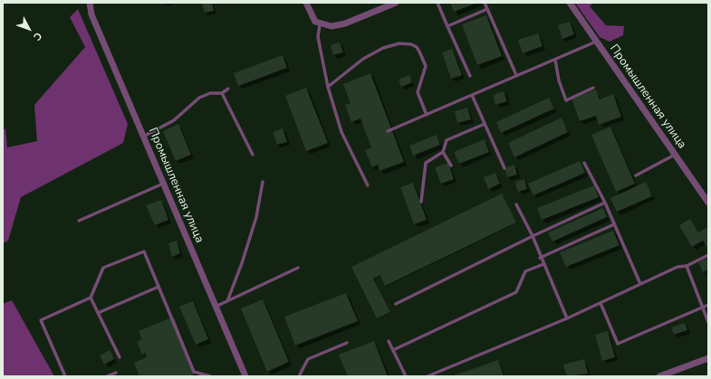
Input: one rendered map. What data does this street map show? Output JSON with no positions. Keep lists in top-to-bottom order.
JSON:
{
  "streets": {
    "street": ["Промышленная улица"]
  },
  "north": "bottom right"
}
